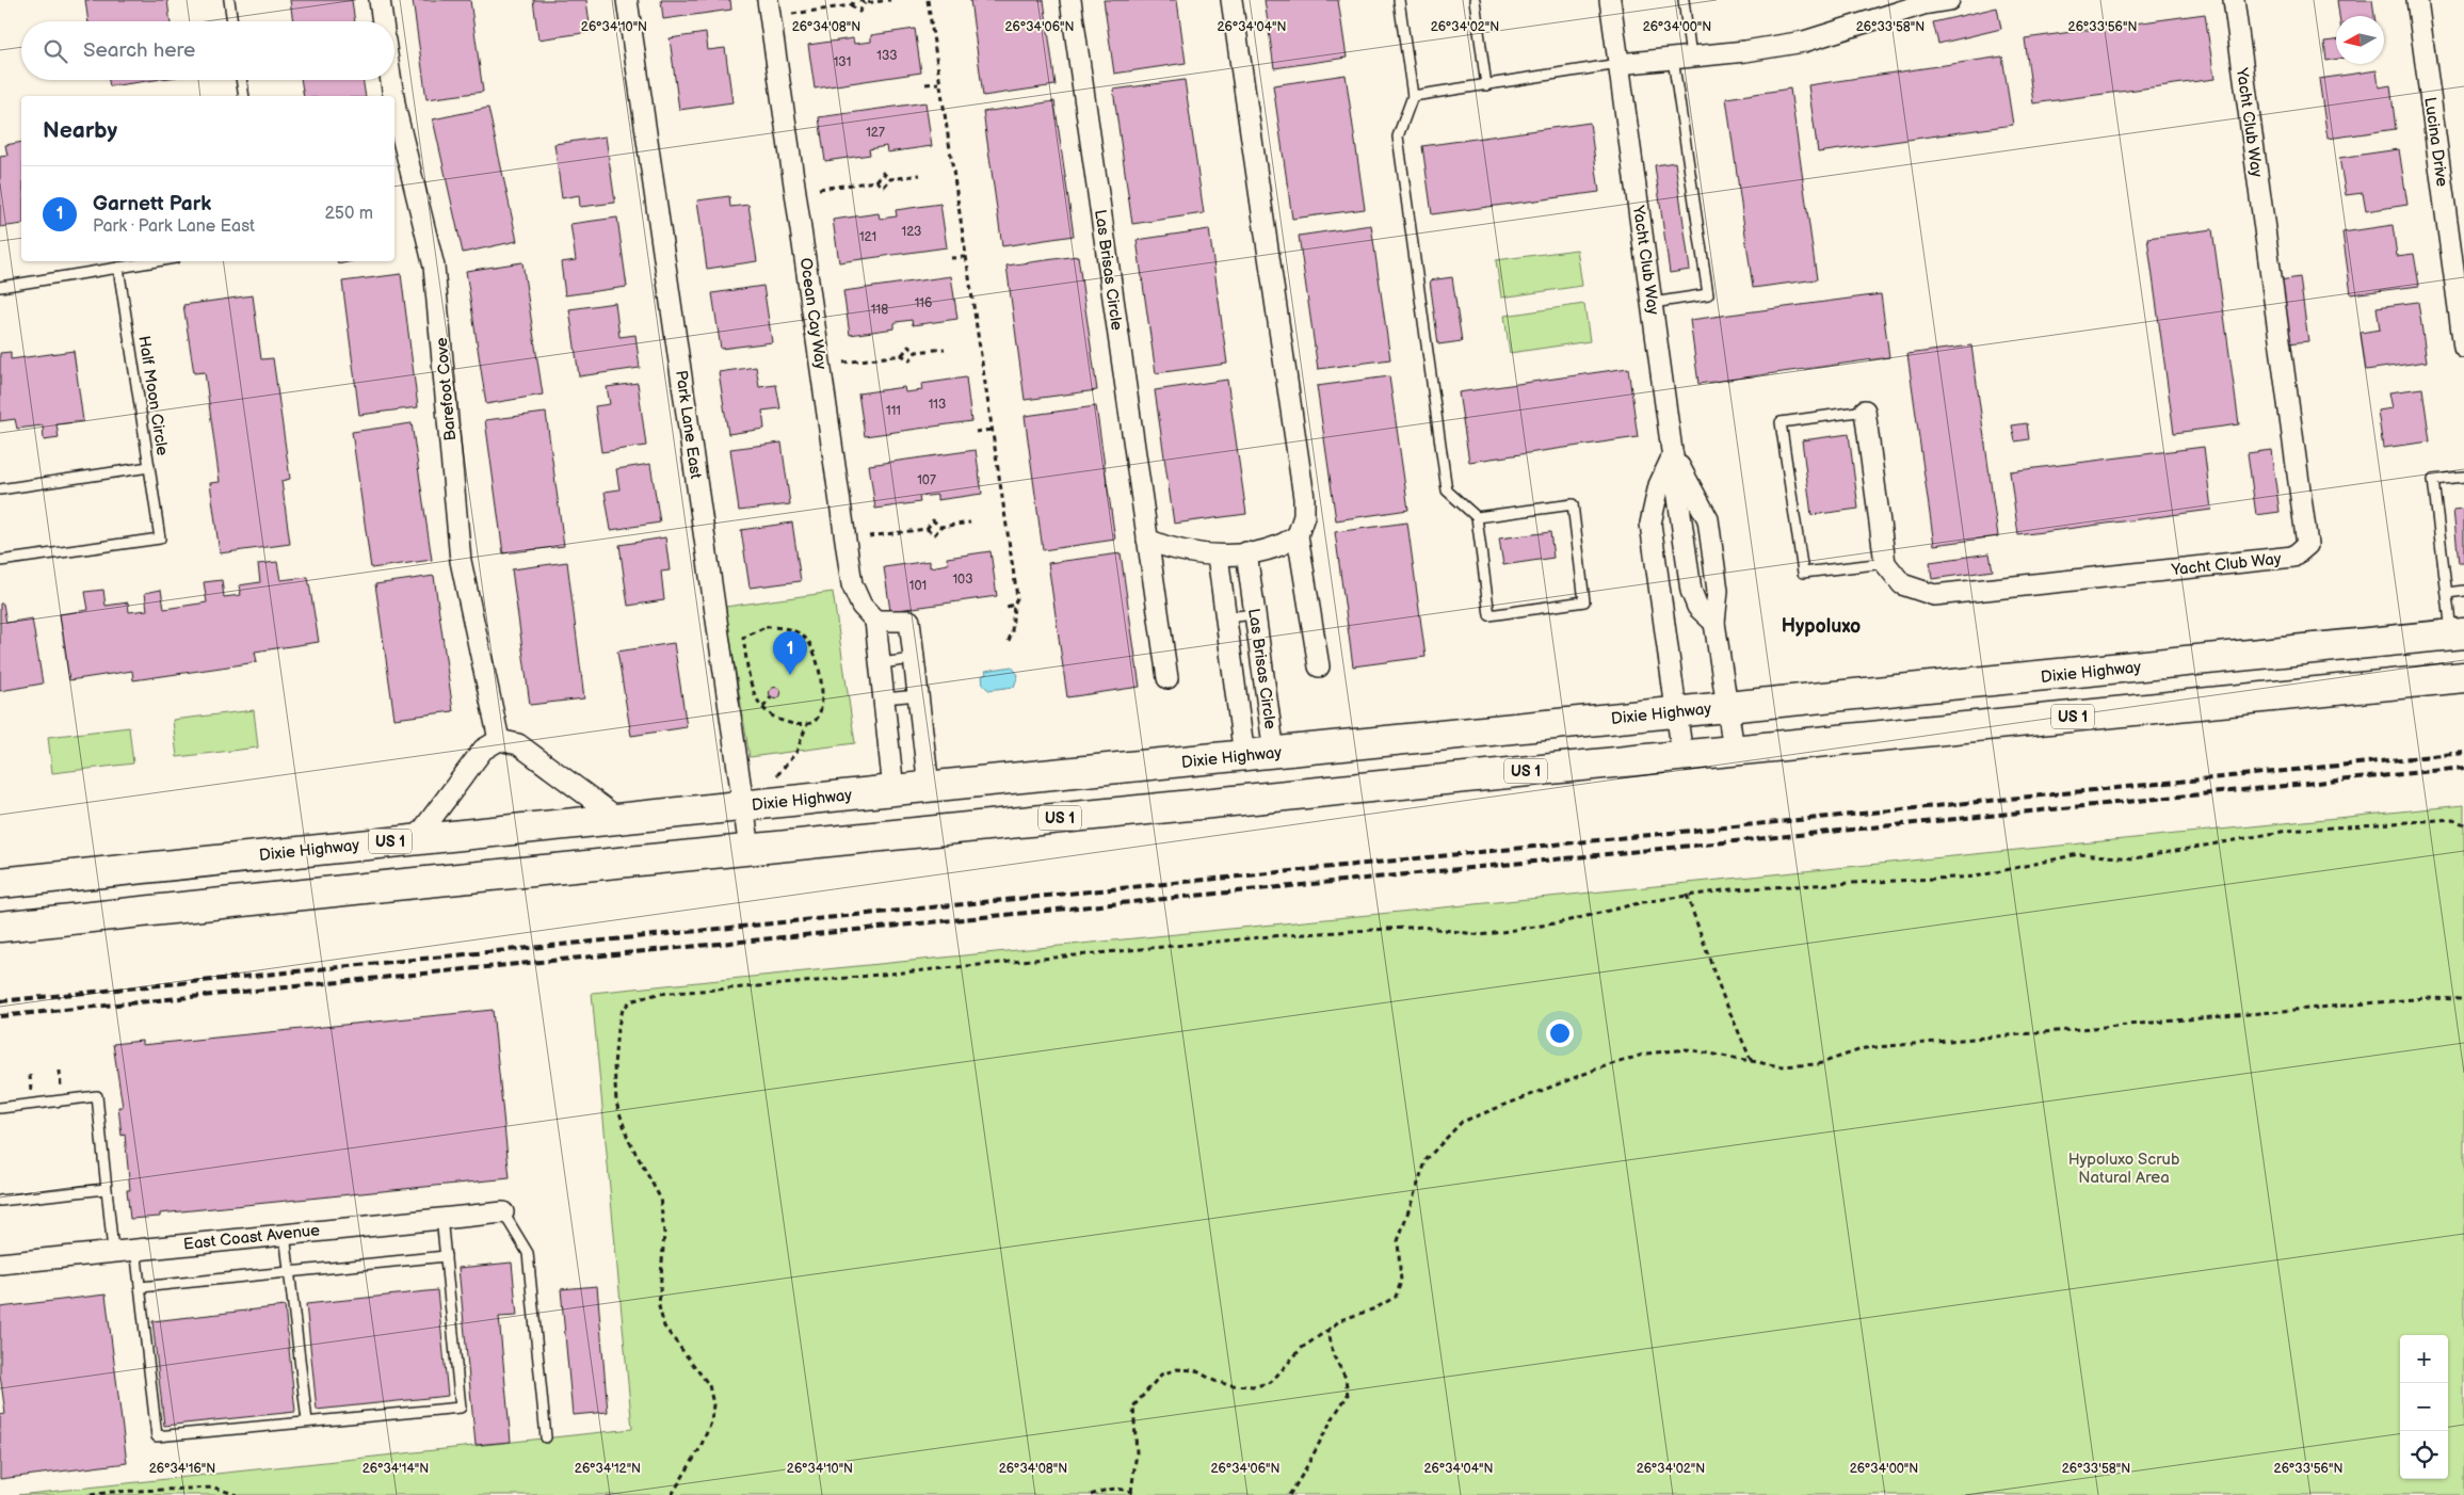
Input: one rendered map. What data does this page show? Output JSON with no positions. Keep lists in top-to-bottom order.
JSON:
{
  "streets": {
    "main road": ["Dixie Highway", "US 1"],
    "street": [
      "Yacht Club Way",
      "Lucina Drive",
      "Las Brisas Circle",
      "Ocean Cay Way",
      "Barefoot Cove",
      "Park Lane East",
      "East Coast Avenue"
    ],
    "lane": ["Half Moon Circle"]
  },
  "crossings": [
    ["Yacht Club Way", "Dixie Highway"],
    ["Yacht Club Way", "US 1"],
    ["Las Brisas Circle", "Dixie Highway"],
    ["Ocean Cay Way", "Dixie Highway"],
    ["Park Lane East", "Dixie Highway"],
    ["Park Lane East", "US 1"]
  ],
  "districts": ["Hypoluxo"],
  "parks": ["Hypoluxo Scrub Natural Area"],
  "house_numbers": [
    "133",
    "131",
    "127",
    "123",
    "121",
    "116",
    "118",
    "113",
    "111",
    "107",
    "103",
    "101"
  ],
  "north": "left",
  "page": {
    "search": "Search here",
    "heading": "Nearby",
    "list": [
      {
        "mark": "1",
        "name": "Garnett Park",
        "note": "Park · Park Lane East",
        "value": "250 m"
      }
    ],
    "pins": "1",
    "map_buttons": ["+", "−"]
  },
  "coordinates": [
    "26°34'10\"N",
    "26°34'08\"N",
    "26°34'06\"N",
    "26°34'04\"N",
    "26°34'02\"N",
    "26°34'00\"N",
    "26°33'58\"N",
    "26°33'56\"N",
    "26°34'16\"N",
    "26°34'14\"N",
    "26°34'12\"N"
  ]
}
